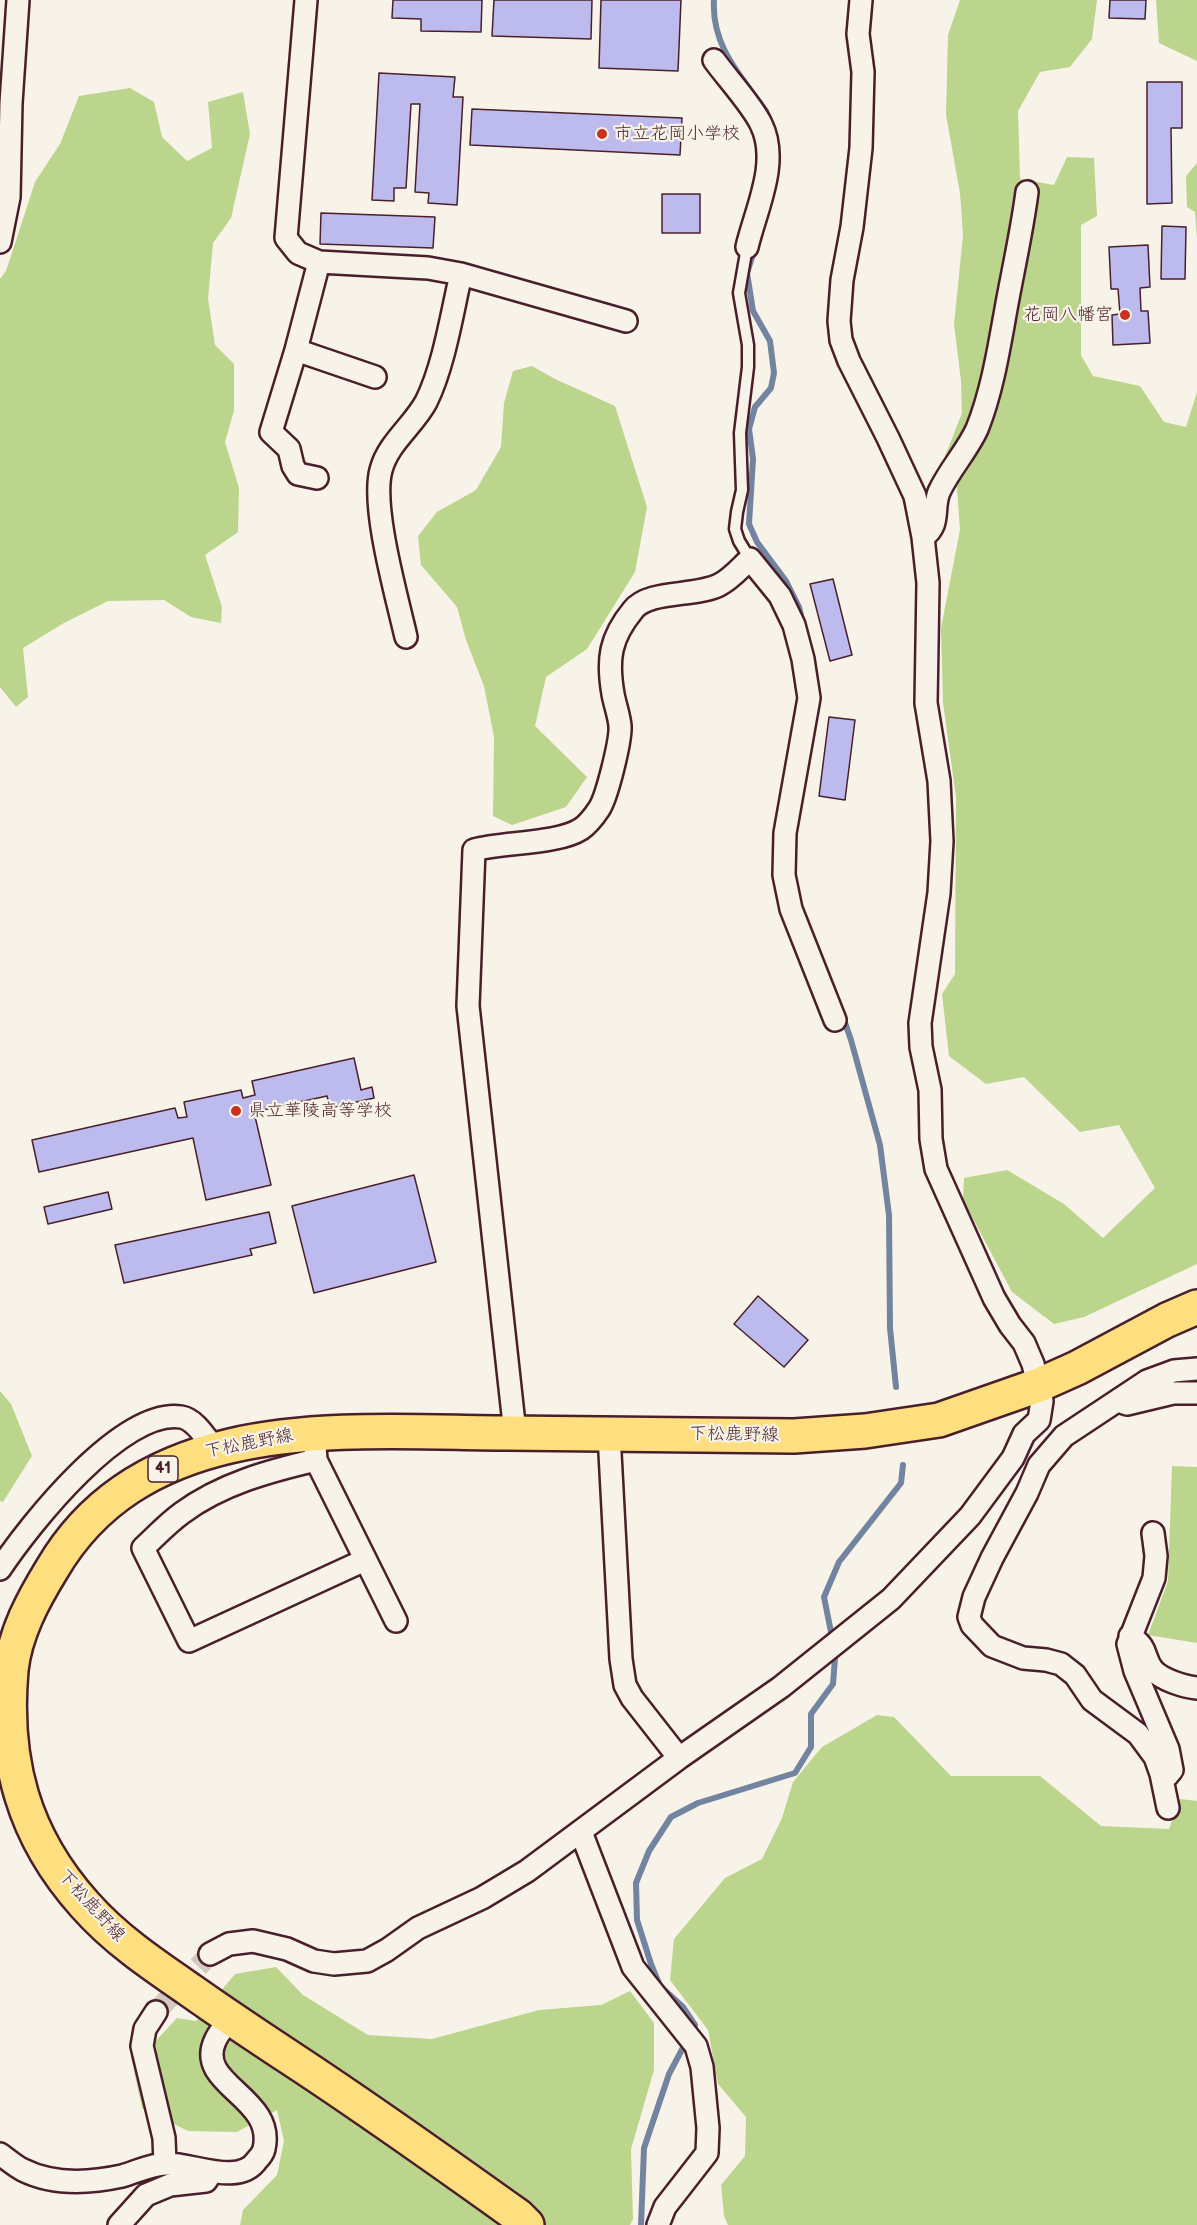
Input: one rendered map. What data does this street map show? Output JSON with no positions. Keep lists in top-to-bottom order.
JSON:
{
  "streets": {
    "main road": ["下松鹿野線", "41"]
  },
  "places": ["市立花岡小学校", "花岡八幡宮", "県立華陵高等学校"]
}
